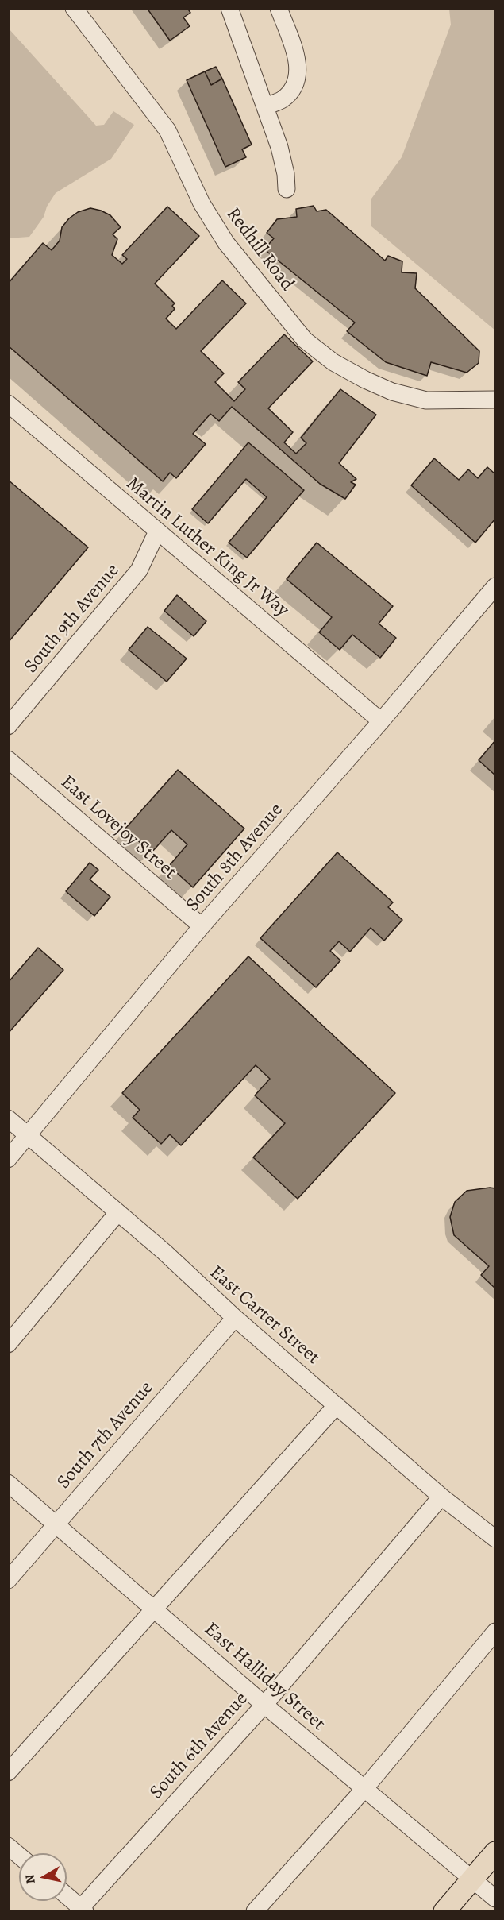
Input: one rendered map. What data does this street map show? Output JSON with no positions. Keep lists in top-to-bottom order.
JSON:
{
  "streets": {
    "street": [
      "Redhill Road",
      "Martin Luther King Jr Way",
      "South 9th Avenue",
      "East Lovejoy Street",
      "South 8th Avenue",
      "East Carter Street",
      "South 7th Avenue",
      "East Halliday Street",
      "South 6th Avenue"
    ]
  },
  "crossings": [
    ["Martin Luther King Jr Way", "South 9th Avenue"],
    ["Martin Luther King Jr Way", "South 8th Avenue"],
    ["East Lovejoy Street", "South 8th Avenue"],
    ["South 8th Avenue", "East Carter Street"],
    ["East Carter Street", "South 7th Avenue"],
    ["East Carter Street", "South 6th Avenue"],
    ["South 7th Avenue", "East Halliday Street"],
    ["East Halliday Street", "South 6th Avenue"]
  ],
  "north": "left"
}
